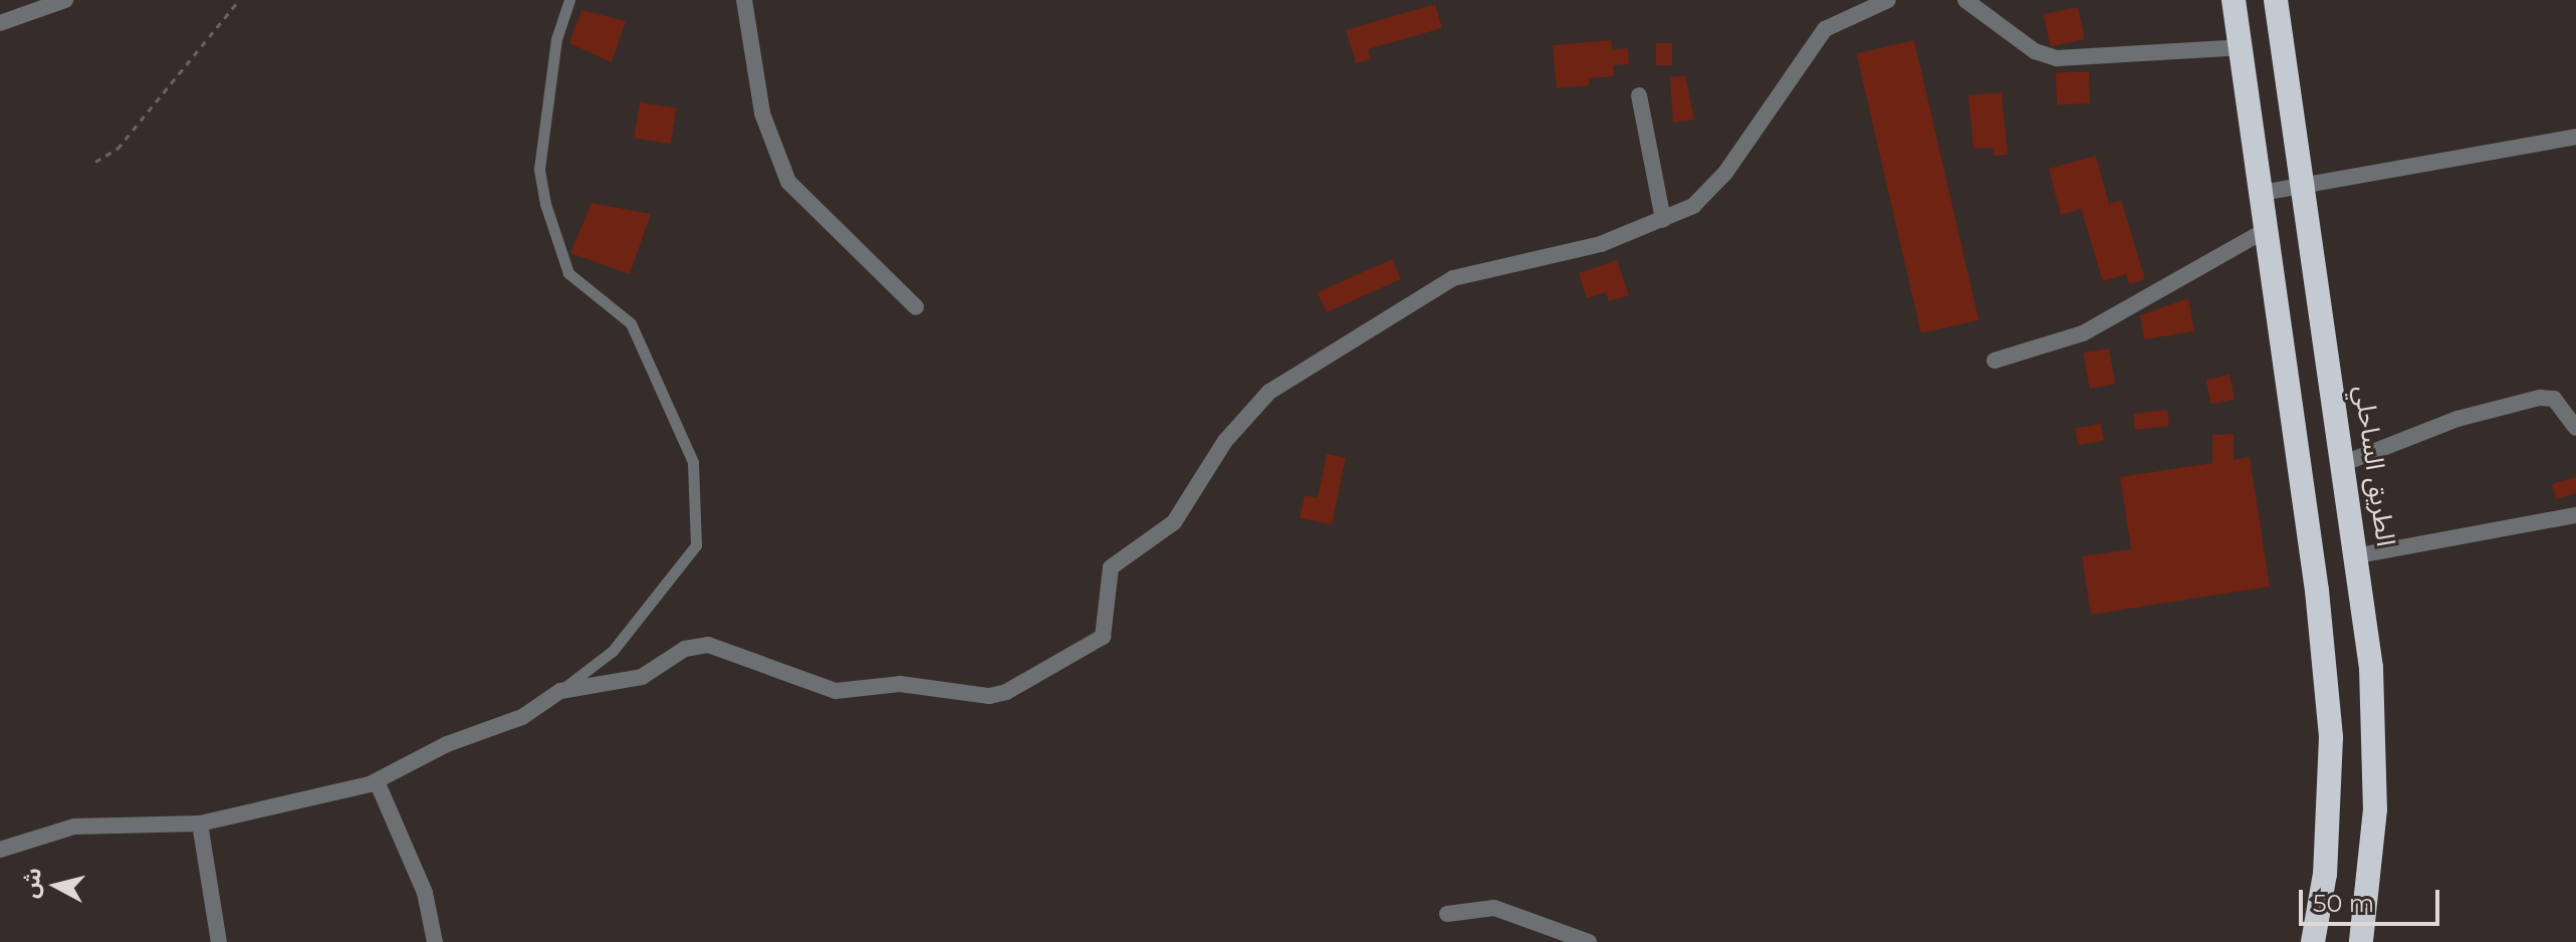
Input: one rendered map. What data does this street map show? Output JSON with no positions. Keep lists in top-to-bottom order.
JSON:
{
  "streets": {
    "highway": ["الطريق الساحلي"]
  },
  "scale_bar": "50 m",
  "north": "left"
}
